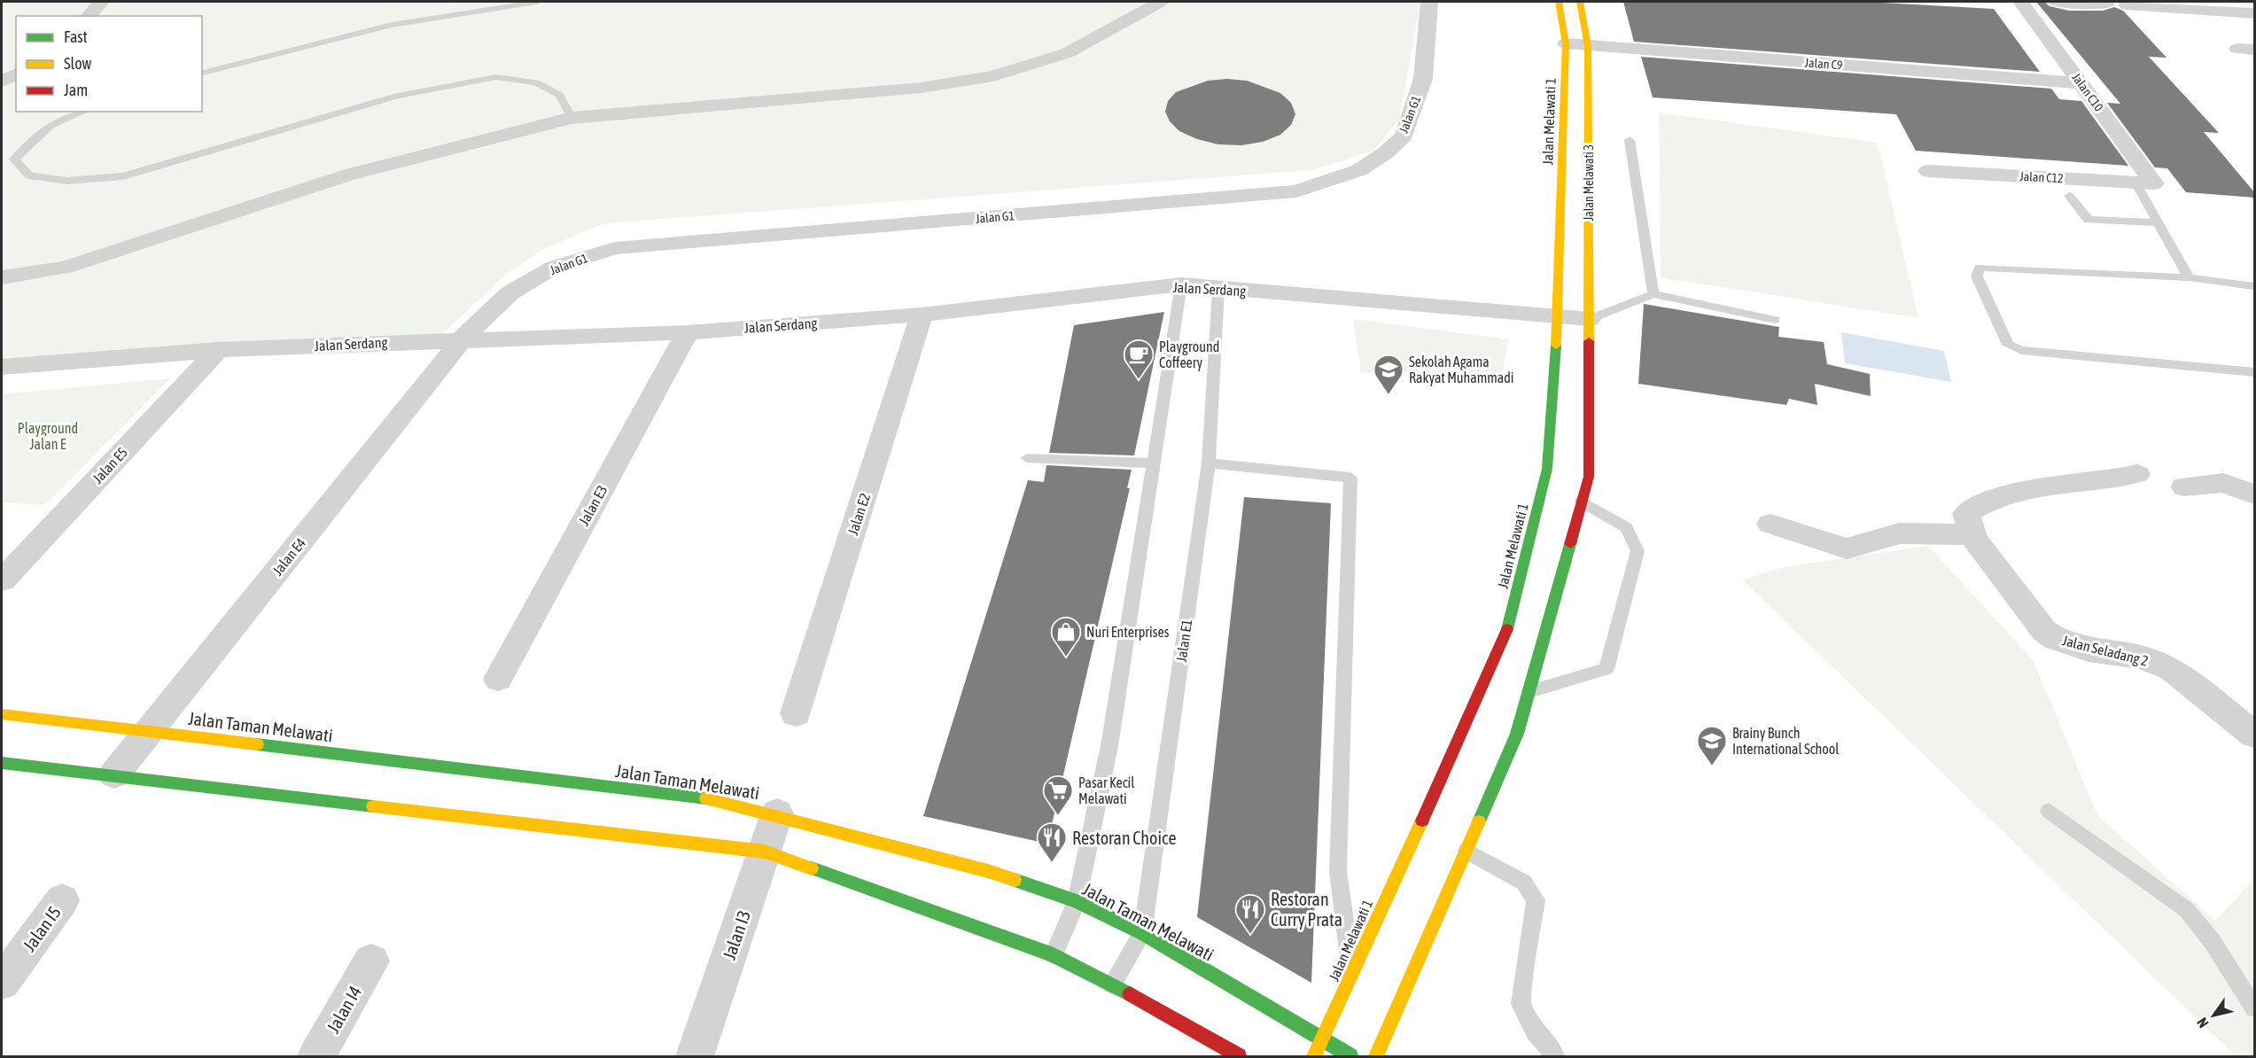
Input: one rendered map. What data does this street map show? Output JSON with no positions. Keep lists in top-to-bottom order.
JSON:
{
  "streets": {
    "street": [
      "Jalan C9",
      "Jalan C10",
      "Jalan G1",
      "Jalan Melawati 1",
      "Jalan C12",
      "Jalan Melawati 3",
      "Jalan Serdang",
      "Jalan E5",
      "Jalan E3",
      "Jalan E2",
      "Jalan E4",
      "Jalan Seladang 2",
      "Jalan Taman Melawati",
      "Jalan I5",
      "Jalan I3",
      "Jalan I4"
    ],
    "lane": ["Jalan E1"]
  },
  "crossings": [
    ["Jalan C9", "Jalan C10"],
    ["Jalan C9", "Jalan Melawati 1"],
    ["Jalan C9", "Jalan Melawati 3"],
    ["Jalan C10", "Jalan C12"],
    ["Jalan G1", "Jalan Serdang"],
    ["Jalan G1", "Jalan E4"],
    ["Jalan Melawati 1", "Jalan Serdang"],
    ["Jalan Melawati 1", "Jalan Taman Melawati"],
    ["Jalan Melawati 3", "Jalan Serdang"],
    ["Jalan Serdang", "Jalan E5"],
    ["Jalan Serdang", "Jalan E3"],
    ["Jalan Serdang", "Jalan E2"],
    ["Jalan Serdang", "Jalan E4"],
    ["Jalan Serdang", "Jalan E1"],
    ["Jalan E4", "Jalan Taman Melawati"],
    ["Jalan E1", "Jalan Taman Melawati"],
    ["Jalan Taman Melawati", "Jalan I3"]
  ],
  "parks": ["Playground Jalan E"],
  "places": {
    "cafe": ["Playground Coffeery"],
    "school or university": ["Sekolah Agama Rakyat Muhammadi", "Brainy Bunch International School"],
    "shop": ["Nuri Enterprises"],
    "supermarket": ["Pasar Kecil Melawati"],
    "restaurant": ["Restoran Choice", "Restoran Curry Prata"]
  },
  "legend": ["Fast", "Slow", "Jam"],
  "north": "bottom left"
}
